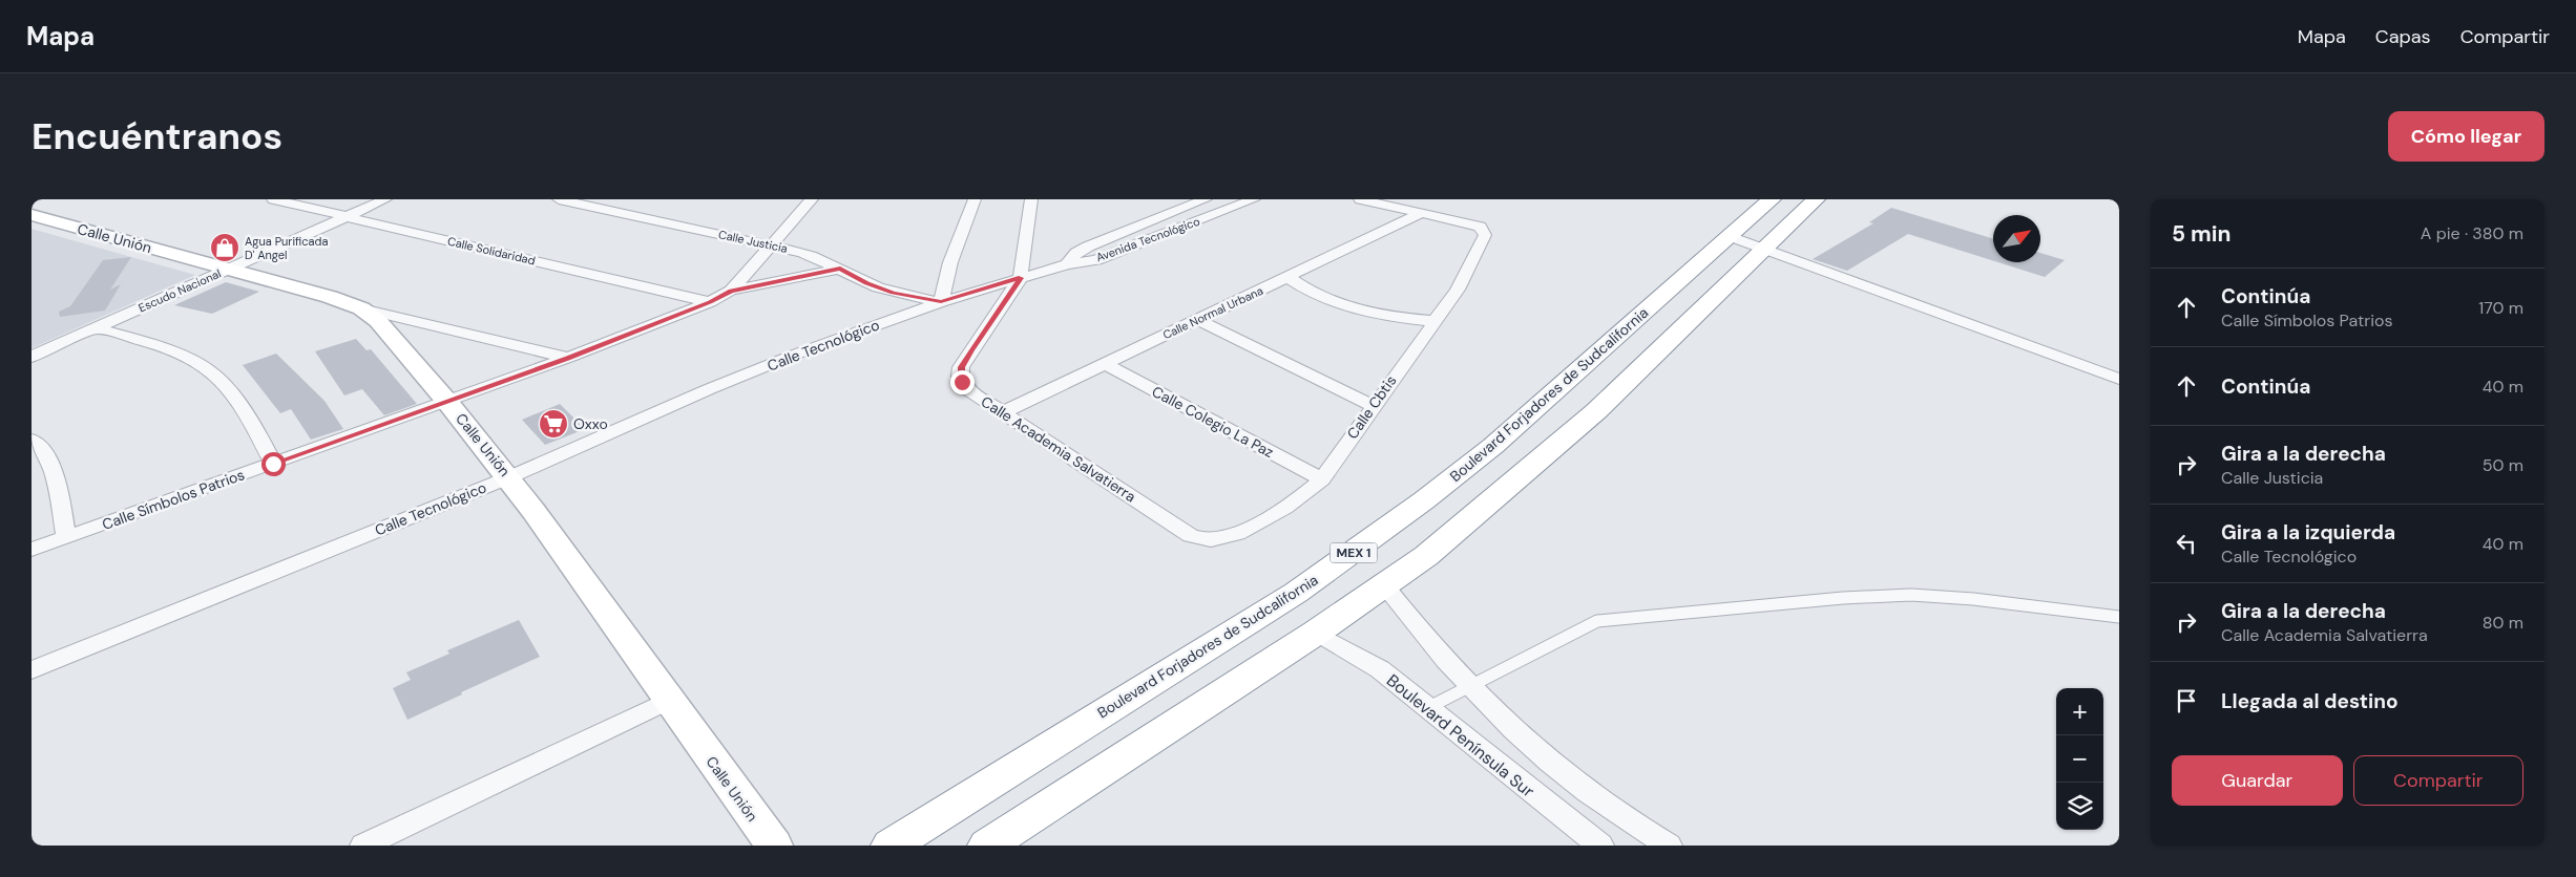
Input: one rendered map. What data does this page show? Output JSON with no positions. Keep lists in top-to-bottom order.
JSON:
{
  "streets": {
    "highway": ["Boulevard Forjadores de Sudcalifornia", "MEX 1"],
    "street": [
      "Calle Unión",
      "Avenida Tecnológico",
      "Calle Justicia",
      "Calle Solidaridad",
      "Escudo Nacional",
      "Calle Normal Urbana",
      "Calle Tecnológico",
      "Calle Cbtis",
      "Calle Colegio La Paz",
      "Calle Academia Salvatierra",
      "Calle Símbolos Patrios",
      "Boulevard Península Sur"
    ]
  },
  "crossings": [
    ["Calle Unión", "Escudo Nacional"],
    ["Calle Unión", "Calle Tecnológico"],
    ["Calle Unión", "Calle Símbolos Patrios"],
    ["Avenida Tecnológico", "Calle Tecnológico"],
    ["Calle Justicia", "Calle Tecnológico"],
    ["Calle Justicia", "Calle Símbolos Patrios"],
    ["Calle Solidaridad", "Escudo Nacional"],
    ["Calle Solidaridad", "Calle Símbolos Patrios"],
    ["Calle Normal Urbana", "Calle Cbtis"],
    ["Calle Normal Urbana", "Calle Colegio La Paz"],
    ["Calle Normal Urbana", "Calle Academia Salvatierra"],
    ["Calle Tecnológico", "Calle Academia Salvatierra"],
    ["Calle Cbtis", "Calle Colegio La Paz"],
    ["Calle Cbtis", "Calle Academia Salvatierra"]
  ],
  "places": {
    "shop": ["Agua Purificada D' Angel"],
    "supermarket": ["Oxxo"]
  },
  "north": "top right",
  "page": {
    "header": "Mapa",
    "nav": ["Mapa", "Capas", "Compartir"],
    "buttons": [
      "Cómo llegar",
      ["Guardar", "Compartir"]
    ],
    "title": "Encuéntranos",
    "heading": ["5 min", "A pie · 380 m"],
    "list": [
      ["Continúa", "Calle Símbolos Patrios", "170 m"],
      ["Continúa", "40 m"],
      ["Gira a la derecha", "Calle Justicia", "50 m"],
      ["Gira a la izquierda", "Calle Tecnológico", "40 m"],
      ["Gira a la derecha", "Calle Academia Salvatierra", "80 m"],
      "Llegada al destino"
    ],
    "map_buttons": ["+", "−"]
  }
}
